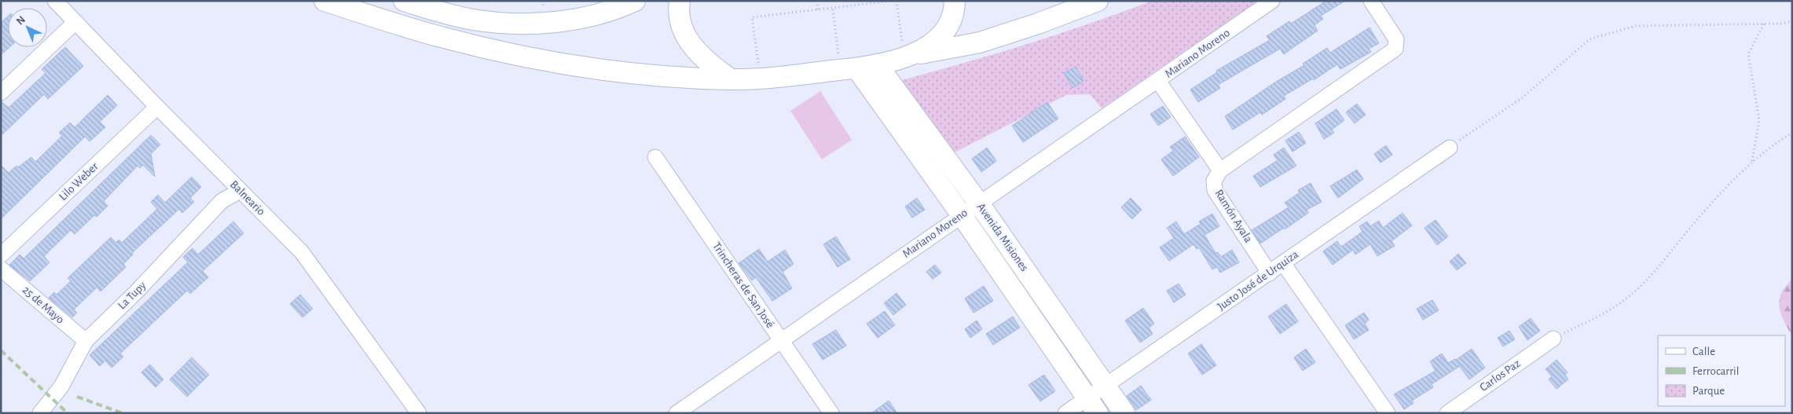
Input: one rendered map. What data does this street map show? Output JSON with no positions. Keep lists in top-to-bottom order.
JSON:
{
  "streets": {
    "main road": ["Avenida Misiones"],
    "street": [
      "Mariano Moreno",
      "Lilo Weber",
      "Balneario",
      "Ramón Ayala",
      "Justo José de Urquiza",
      "Trincheras de San José",
      "La Tupy",
      "25 de Mayo",
      "Carlos Paz"
    ]
  },
  "crossings": [
    ["Mariano Moreno", "Ramón Ayala"],
    ["Mariano Moreno", "Avenida Misiones"],
    ["Mariano Moreno", "Trincheras de San José"],
    ["Lilo Weber", "Balneario"],
    ["Balneario", "La Tupy"],
    ["Ramón Ayala", "Justo José de Urquiza"],
    ["Avenida Misiones", "Justo José de Urquiza"],
    ["La Tupy", "25 de Mayo"]
  ],
  "legend": ["Calle", "Ferrocarril", "Parque"],
  "north": "top left"
}
